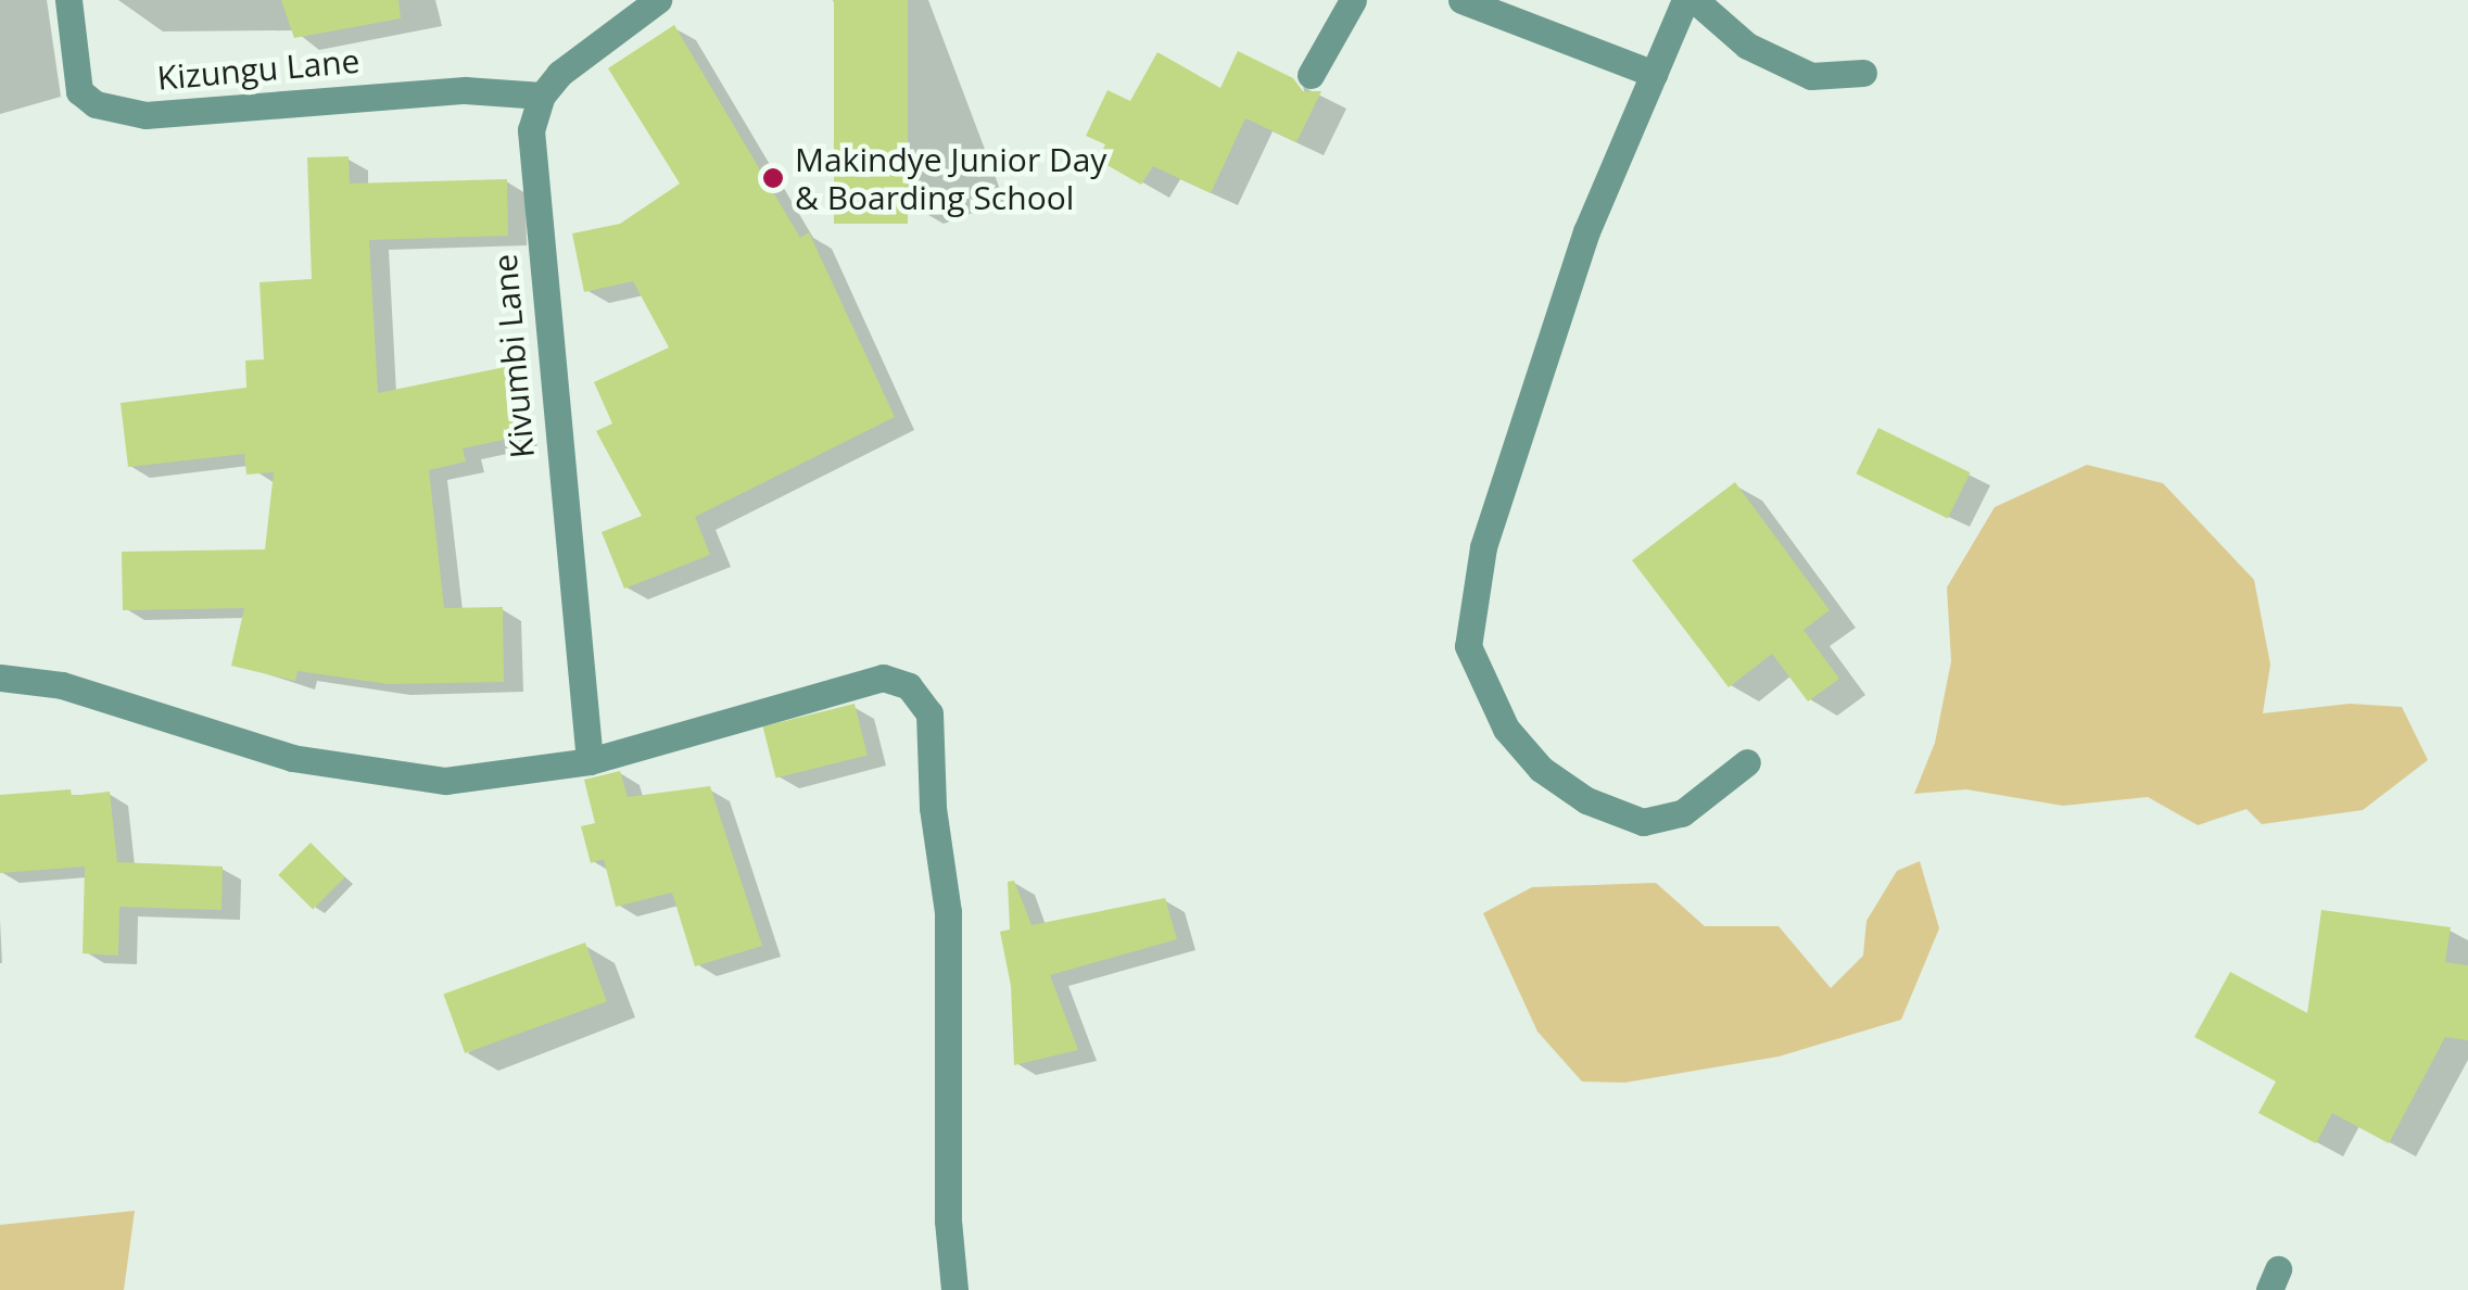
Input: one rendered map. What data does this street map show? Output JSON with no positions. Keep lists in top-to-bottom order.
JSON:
{
  "streets": {
    "street": ["Kizungu Lane", "Kivumbi Lane"]
  },
  "crossings": [
    ["Kizungu Lane", "Kivumbi Lane"]
  ],
  "places": ["Makindye Junior Day & Boarding School"]
}
